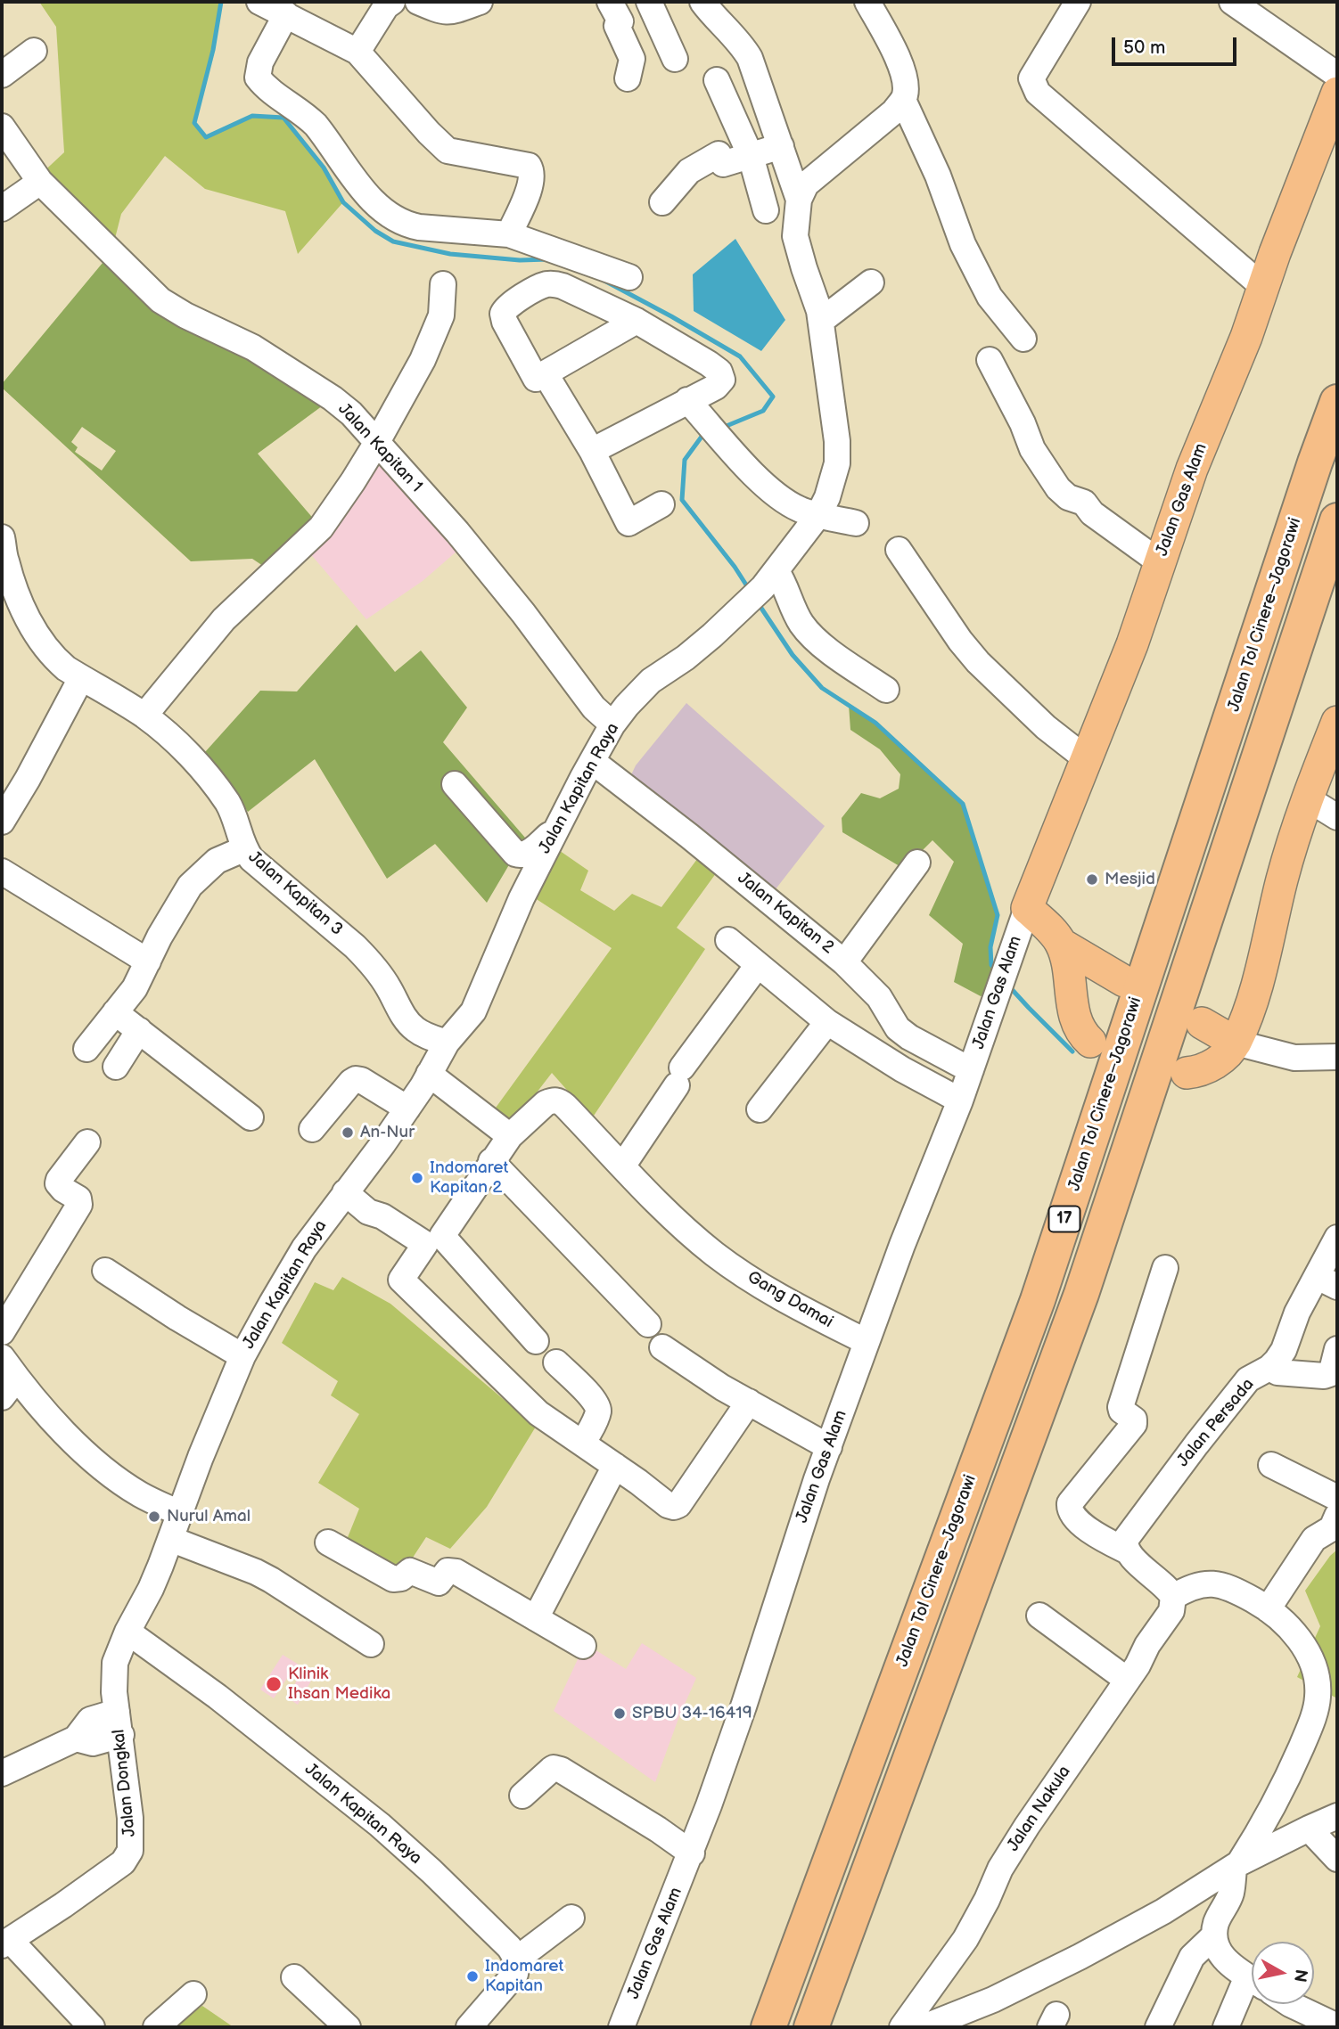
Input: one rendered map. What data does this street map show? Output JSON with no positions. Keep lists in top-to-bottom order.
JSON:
{
  "streets": {
    "highway": ["Jalan Tol Cinere–Jagorawi", "17"],
    "main road": ["Jalan Gas Alam"],
    "street": [
      "Jalan Kapitan 1",
      "Jalan Kapitan Raya",
      "Jalan Kapitan 3",
      "Jalan Kapitan 2",
      "Gang Damai",
      "Jalan Persada",
      "Jalan Dongkal",
      "Jalan Nakula"
    ]
  },
  "crossings": [
    ["Jalan Kapitan 1", "Jalan Kapitan Raya"],
    ["Jalan Gas Alam", "Jalan Kapitan 2"],
    ["Jalan Gas Alam", "Gang Damai"],
    ["Jalan Kapitan Raya", "Jalan Kapitan 3"],
    ["Jalan Kapitan Raya", "Jalan Kapitan 2"],
    ["Jalan Kapitan Raya", "Jalan Dongkal"]
  ],
  "places": [
    "Mesjid",
    "An-Nur",
    "Indomaret Kapitan 2",
    "Nurul Amal",
    "Klinik Ihsan Medika",
    "SPBU 34-16419",
    "Indomaret Kapitan"
  ],
  "scale_bar": "50 m",
  "north": "right"
}
